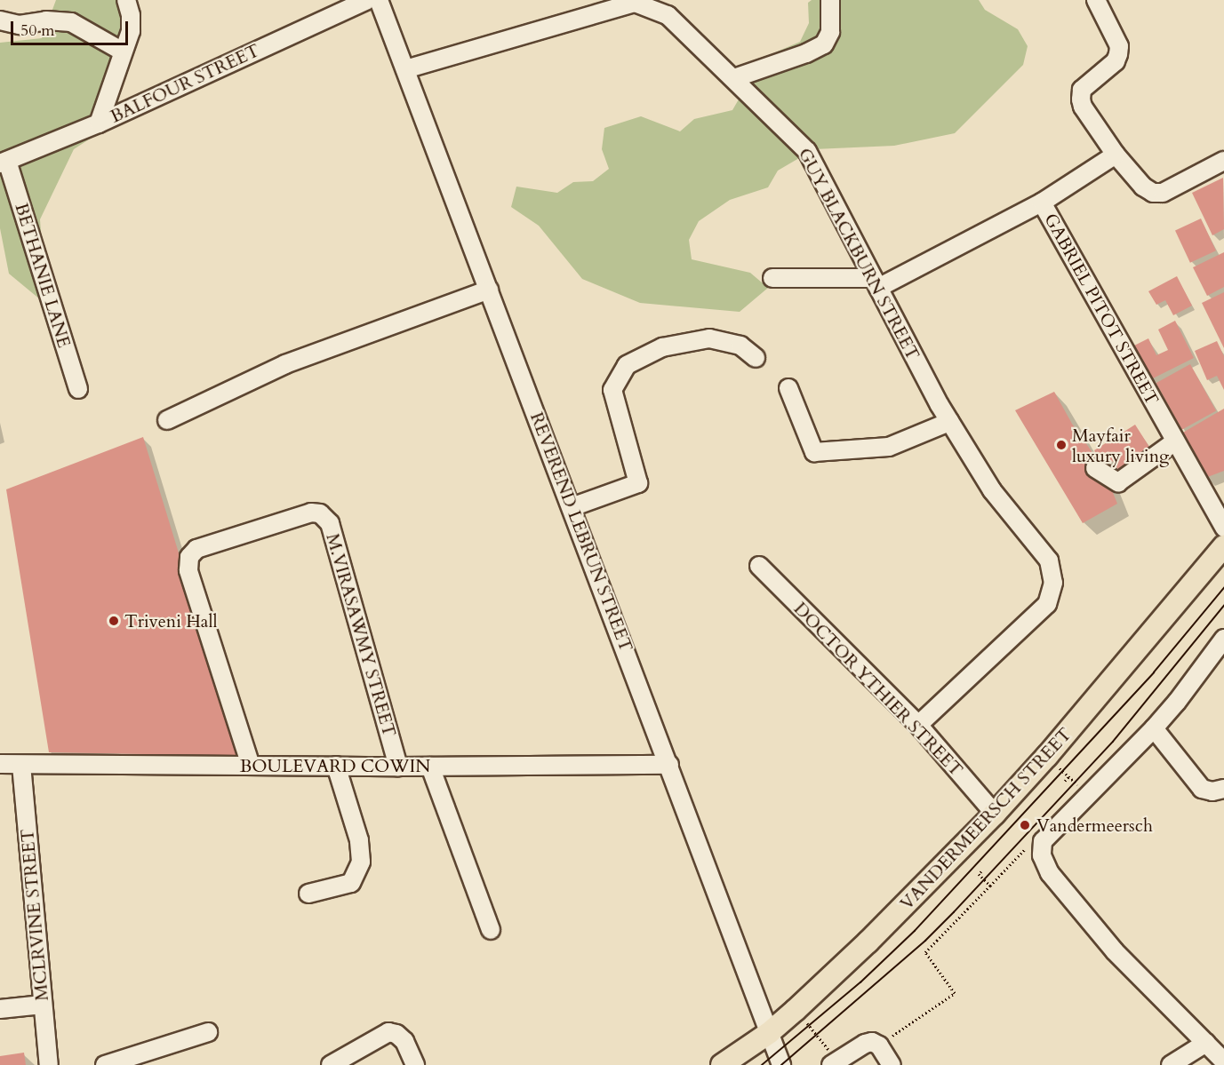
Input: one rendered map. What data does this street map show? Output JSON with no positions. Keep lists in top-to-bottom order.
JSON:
{
  "streets": {
    "main road": ["VANDERMEERSCH STREET"],
    "street": [
      "BALFOUR STREET",
      "GUY BLACKBURN STREET",
      "BETHANIE LANE",
      "GABRIEL PITOT STREET",
      "REVEREND LEBRUN STREET",
      "M.VIRASAWMY STREET",
      "DOCTOR YTHIER STREET",
      "BOULEVARD COWIN",
      "MCLRVINE STREET"
    ]
  },
  "crossings": [
    ["BALFOUR STREET", "BETHANIE LANE"],
    ["GUY BLACKBURN STREET", "REVEREND LEBRUN STREET"],
    ["GUY BLACKBURN STREET", "DOCTOR YTHIER STREET"],
    ["REVEREND LEBRUN STREET", "BOULEVARD COWIN"],
    ["REVEREND LEBRUN STREET", "VANDERMEERSCH STREET"],
    ["M.VIRASAWMY STREET", "BOULEVARD COWIN"],
    ["DOCTOR YTHIER STREET", "VANDERMEERSCH STREET"],
    ["BOULEVARD COWIN", "MCLRVINE STREET"]
  ],
  "places": ["Mayfair luxury living", "Triveni Hall", "Vandermeersch"],
  "scale_bar": "50 m"
}
